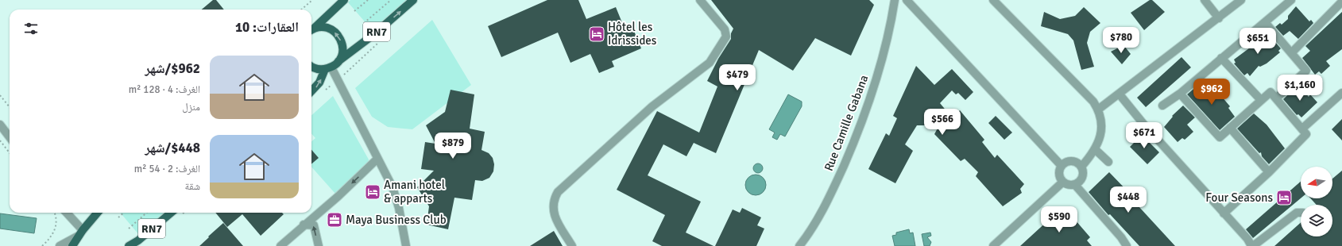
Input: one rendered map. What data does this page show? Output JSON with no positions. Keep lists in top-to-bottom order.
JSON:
{
  "streets": {
    "main road": ["RN7"],
    "street": ["Rue Camille Gabana"]
  },
  "places": {
    "hotel": ["Hôtel les Idrissides", "Amani hotel & apparts", "Four Seasons"],
    "office": ["Maya Business Club"]
  },
  "north": "left",
  "page": {
    "heading": "العقارات: 10",
    "price": [
      "$780",
      "$651",
      "$479",
      "$1,160",
      "$962",
      "$566",
      "$671",
      "$879",
      "$448",
      "$590"
    ],
    "list": [
      {
        "name": "$962/شهر",
        "note": "الغرف: 4 · 128 m² · منزل"
      },
      {
        "name": "$448/شهر",
        "note": "الغرف: 2 · 54 m² · شقة"
      }
    ]
  }
}
